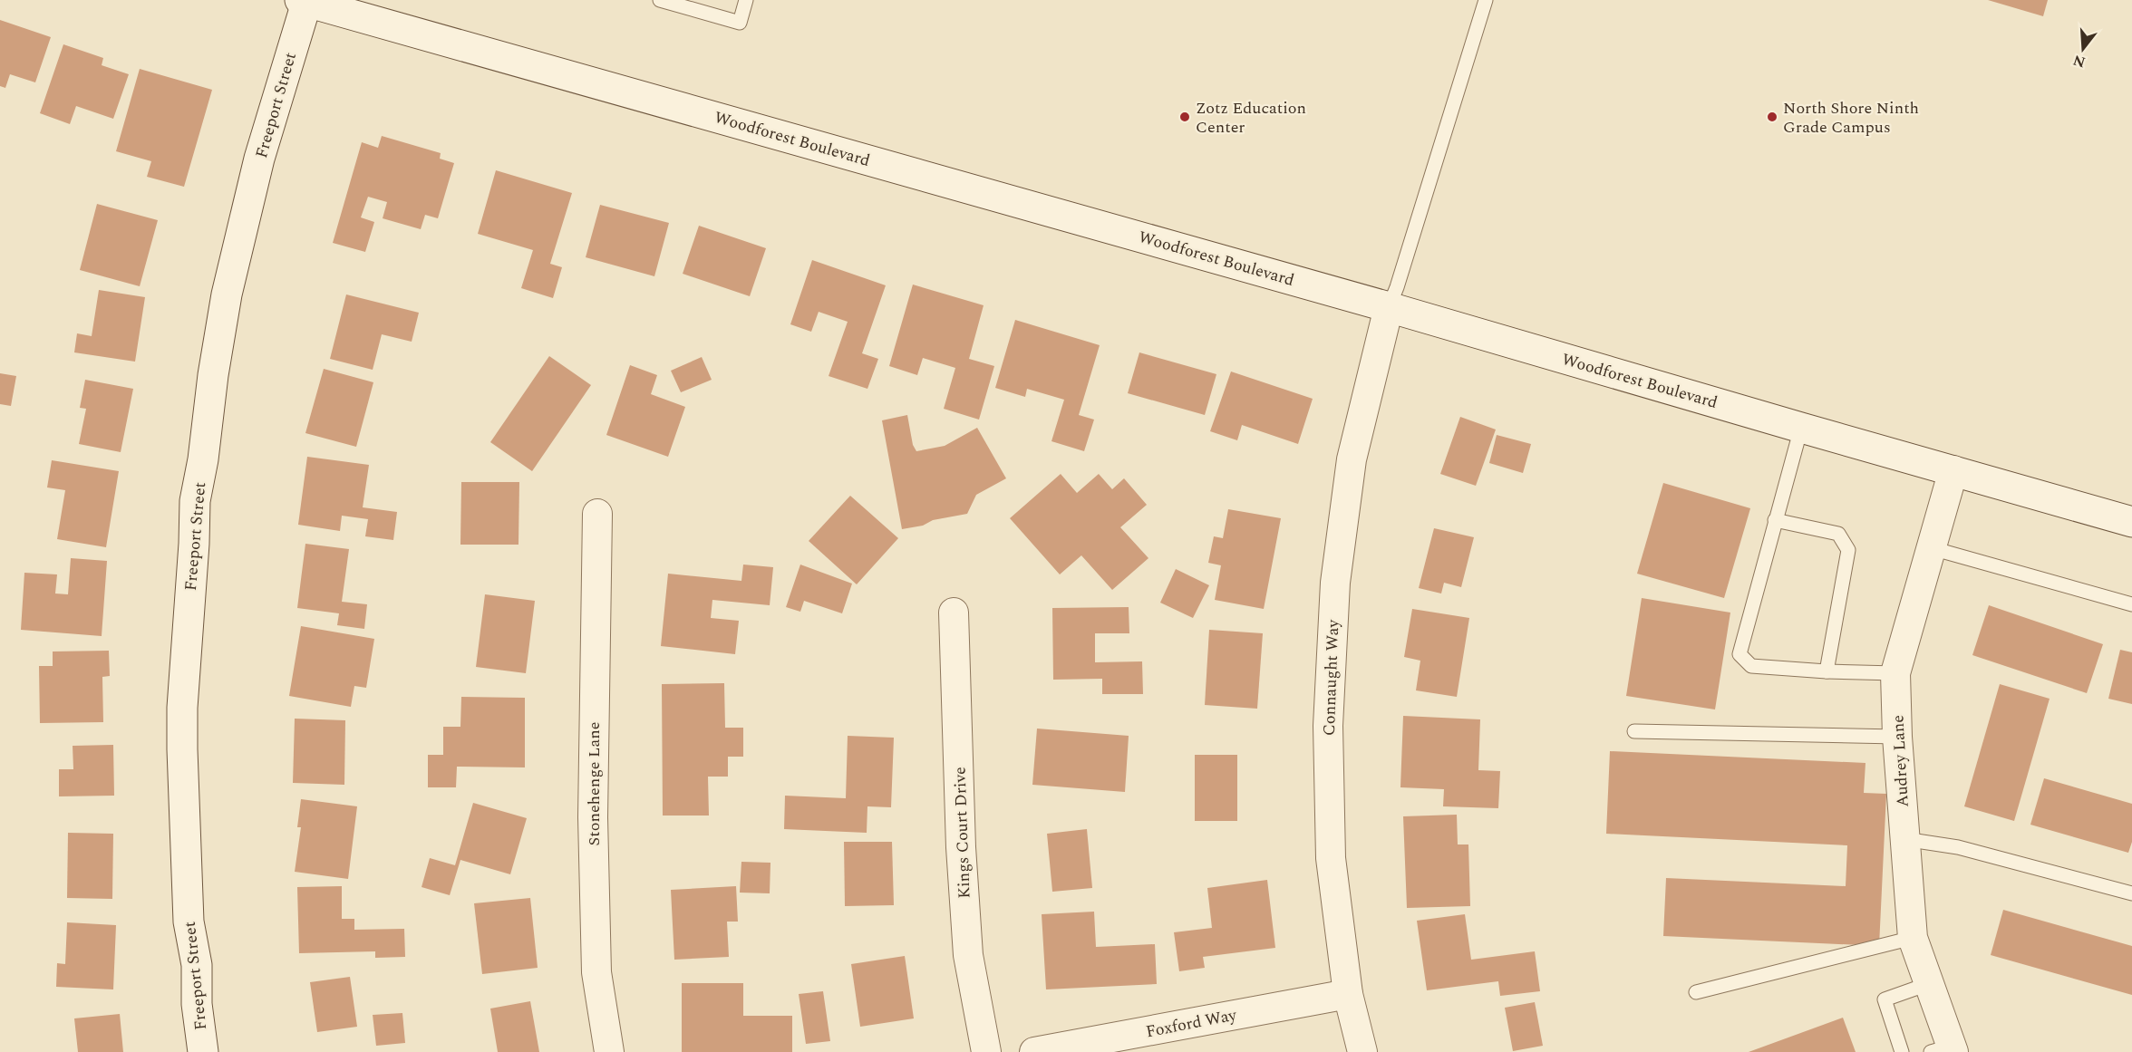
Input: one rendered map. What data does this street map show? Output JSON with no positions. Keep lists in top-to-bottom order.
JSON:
{
  "streets": {
    "main road": ["Freeport Street", "Woodforest Boulevard"],
    "street": [
      "Connaught Way",
      "Audrey Lane",
      "Stonehenge Lane",
      "Kings Court Drive",
      "Foxford Way"
    ]
  },
  "crossings": [
    ["Freeport Street", "Woodforest Boulevard"],
    ["Woodforest Boulevard", "Connaught Way"],
    ["Woodforest Boulevard", "Audrey Lane"],
    ["Connaught Way", "Foxford Way"]
  ],
  "places": ["Zotz Education Center", "North Shore Ninth Grade Campus"],
  "north": "bottom"
}
